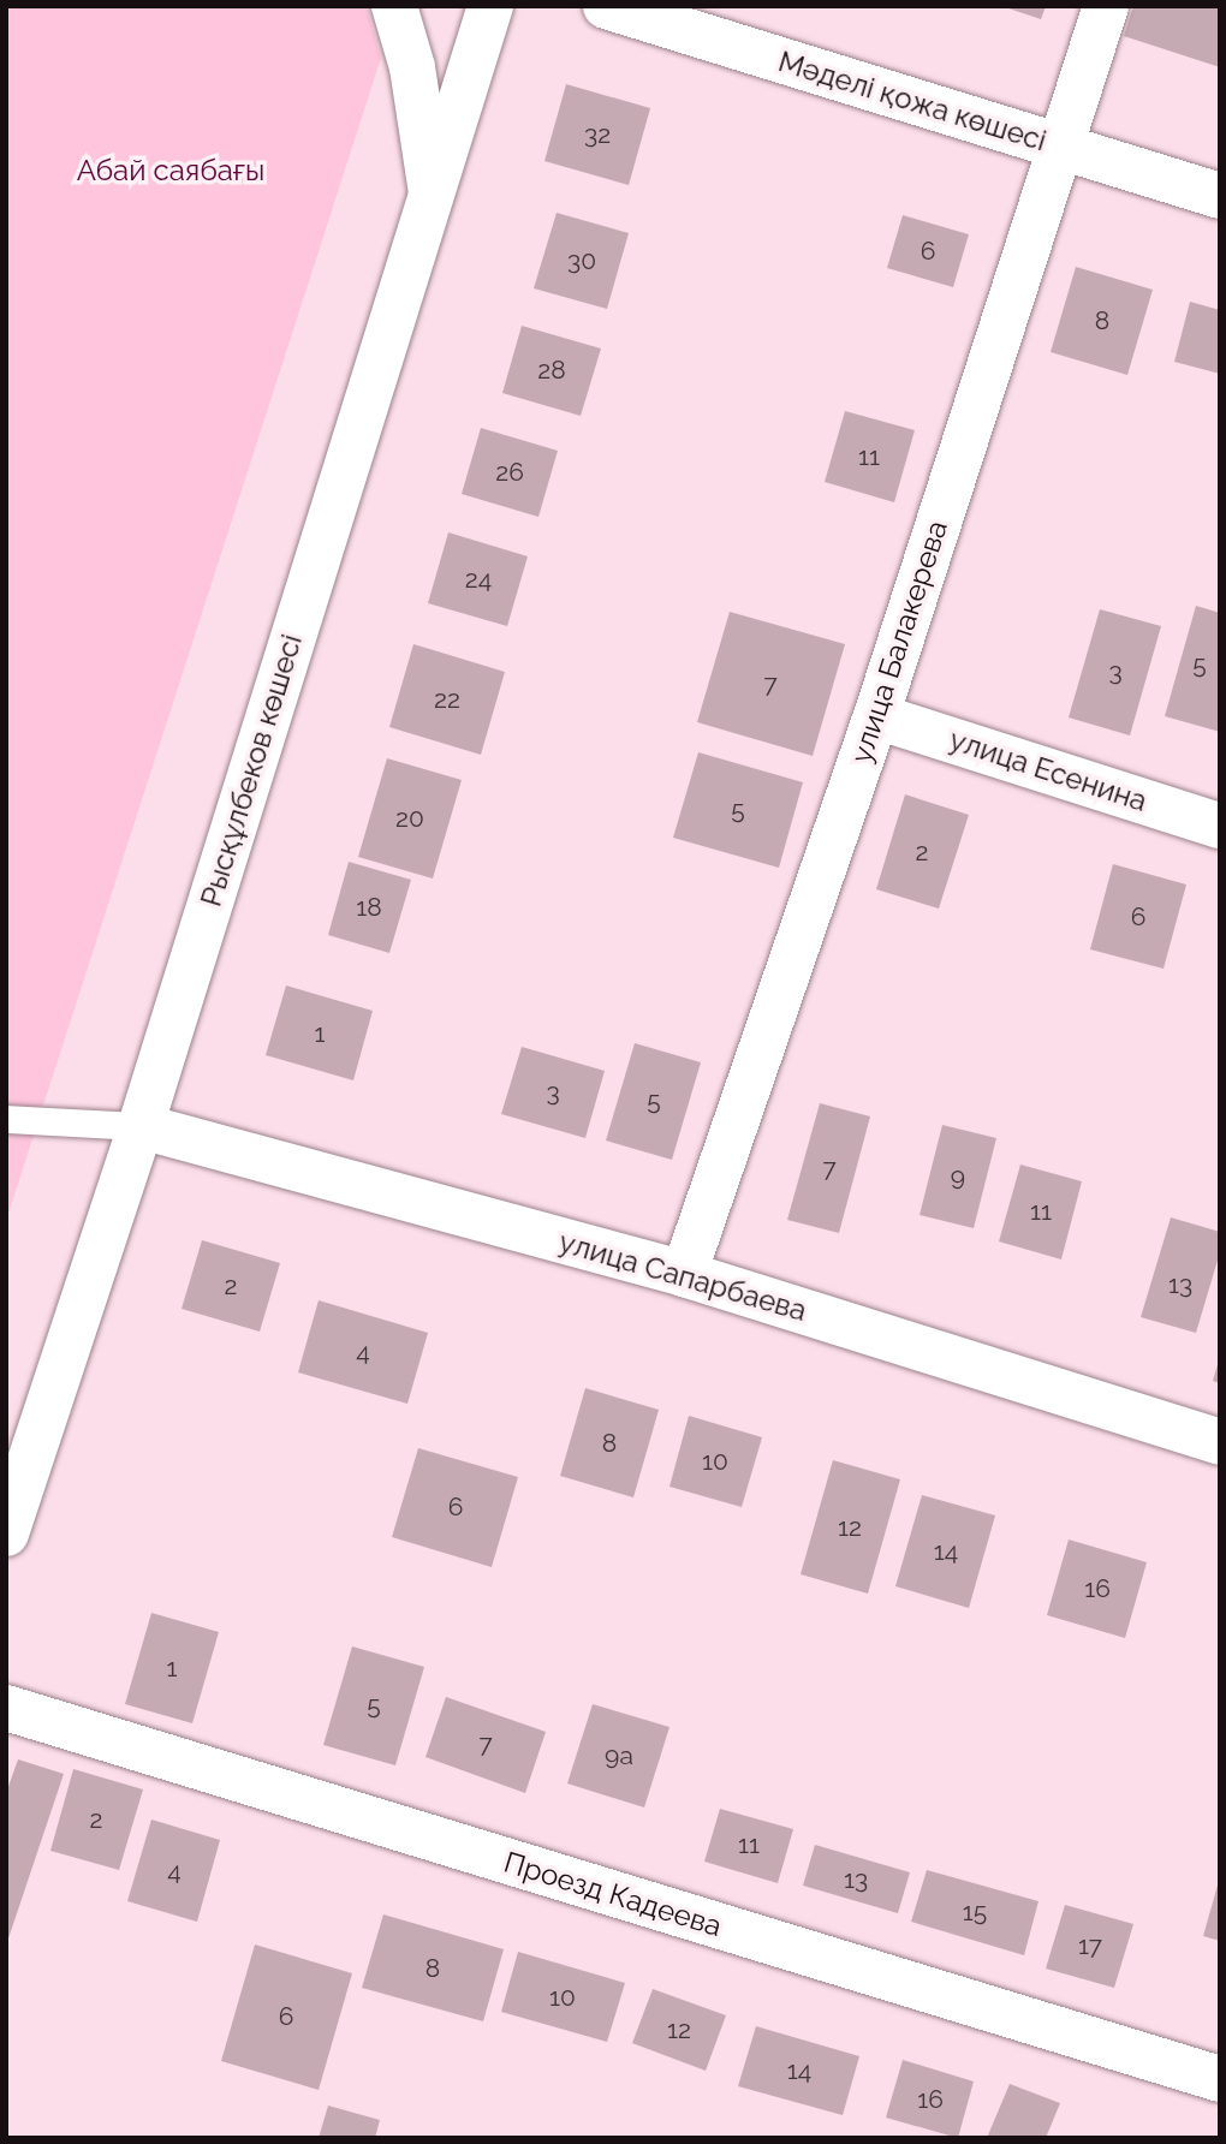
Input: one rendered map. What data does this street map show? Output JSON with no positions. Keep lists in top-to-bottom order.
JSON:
{
  "streets": {
    "street": [
      "Мәделі қожа көшесі",
      "улица Балакерева",
      "Рысқұлбеков көшесі",
      "улица Есенина",
      "улица Сапарбаева",
      "Проезд Кадеева"
    ]
  },
  "crossings": [
    ["Мәделі қожа көшесі", "улица Балакерева"],
    ["улица Балакерева", "улица Есенина"],
    ["улица Балакерева", "улица Сапарбаева"],
    ["Рысқұлбеков көшесі", "улица Сапарбаева"]
  ],
  "parks": ["Абай саябағы"],
  "house_numbers": [
    "32",
    "6",
    "30",
    "8",
    "28",
    "11",
    "26",
    "24",
    "5",
    "3",
    "7",
    "22",
    "5",
    "20",
    "2",
    "18",
    "6",
    "1",
    "3",
    "5",
    "7",
    "9",
    "11",
    "13",
    "2",
    "4",
    "8",
    "10",
    "6",
    "12",
    "14",
    "16",
    "1",
    "5",
    "7",
    "9а",
    "2",
    "11",
    "4",
    "13",
    "15",
    "17",
    "8",
    "10",
    "6",
    "12",
    "14",
    "16"
  ]
}
